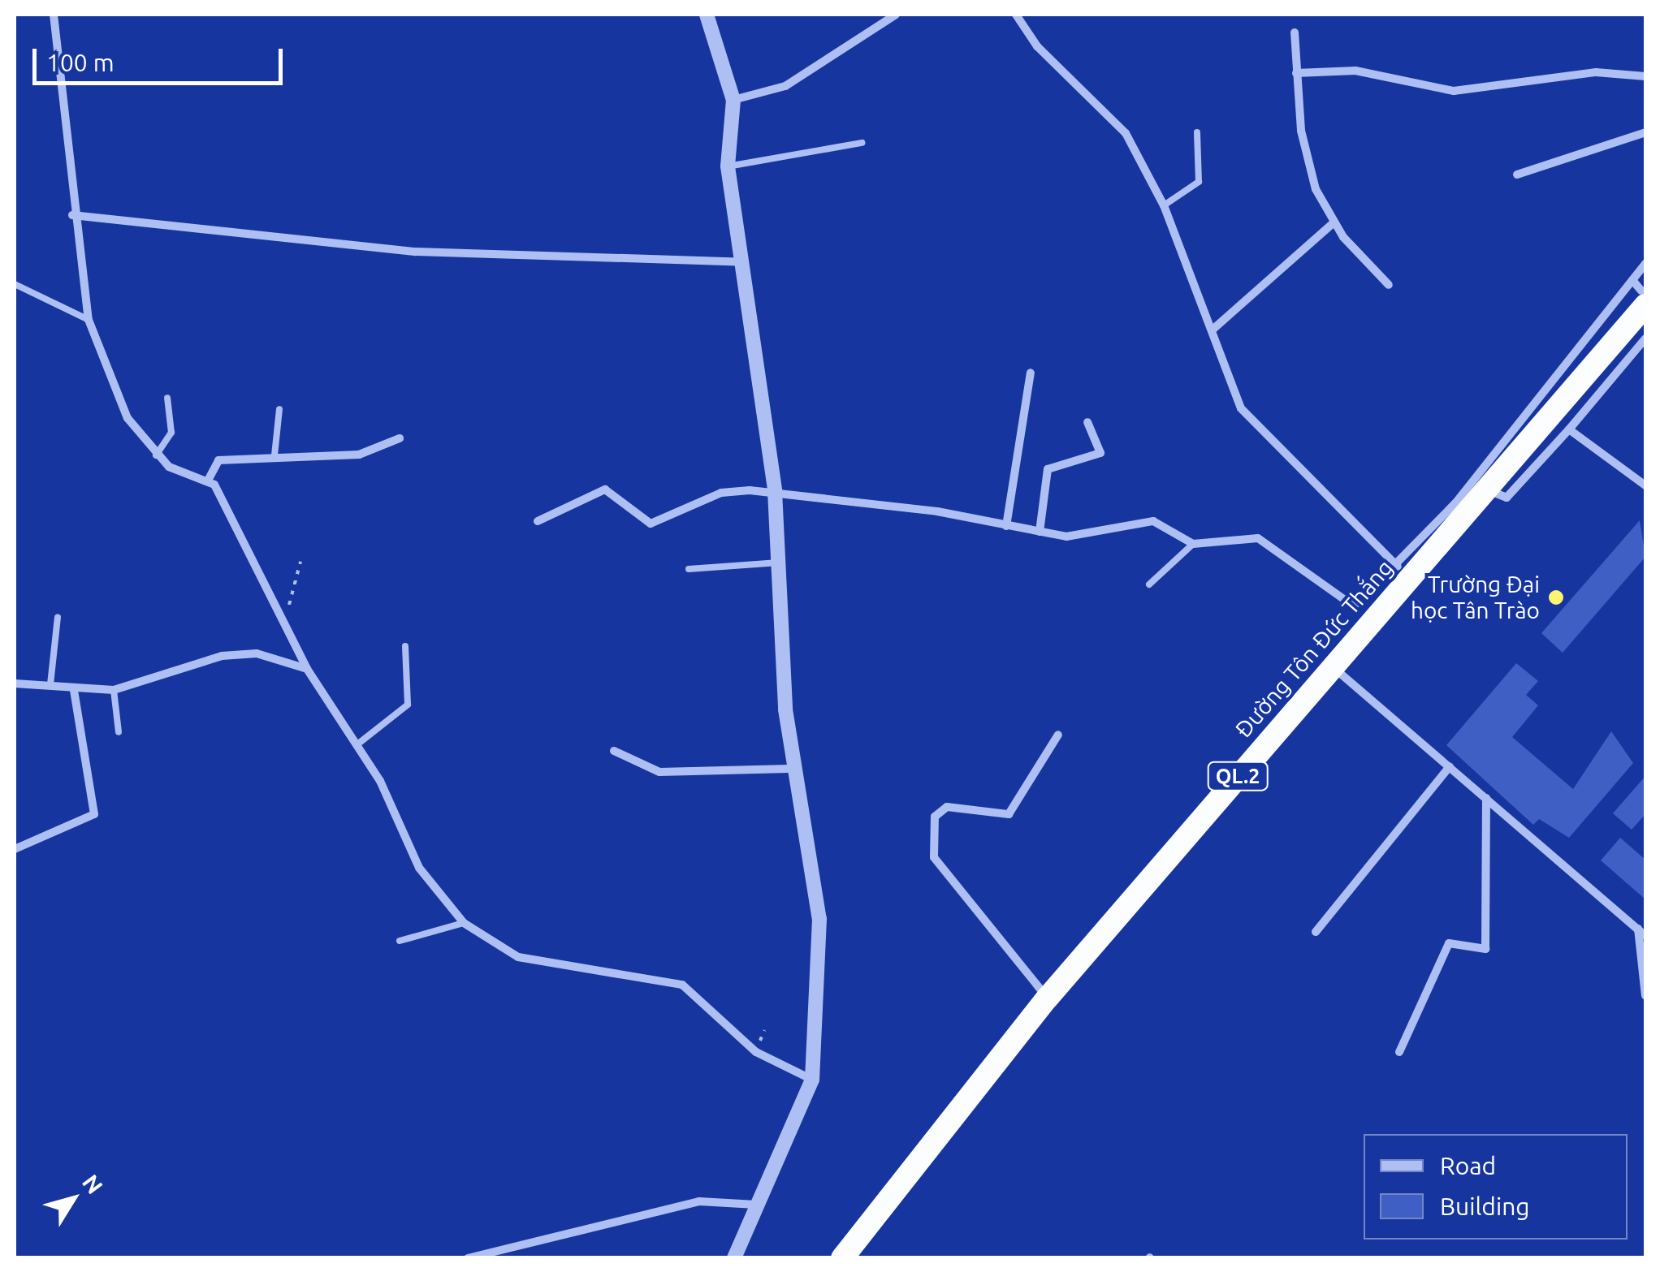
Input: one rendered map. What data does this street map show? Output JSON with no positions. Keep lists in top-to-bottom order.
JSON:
{
  "streets": {
    "highway": ["Đường Tôn Đức Thắng", "QL.2"]
  },
  "places": ["Trường Đại học Tân Trào"],
  "legend": ["Road", "Building"],
  "scale_bar": "100 m",
  "north": "top right"
}
